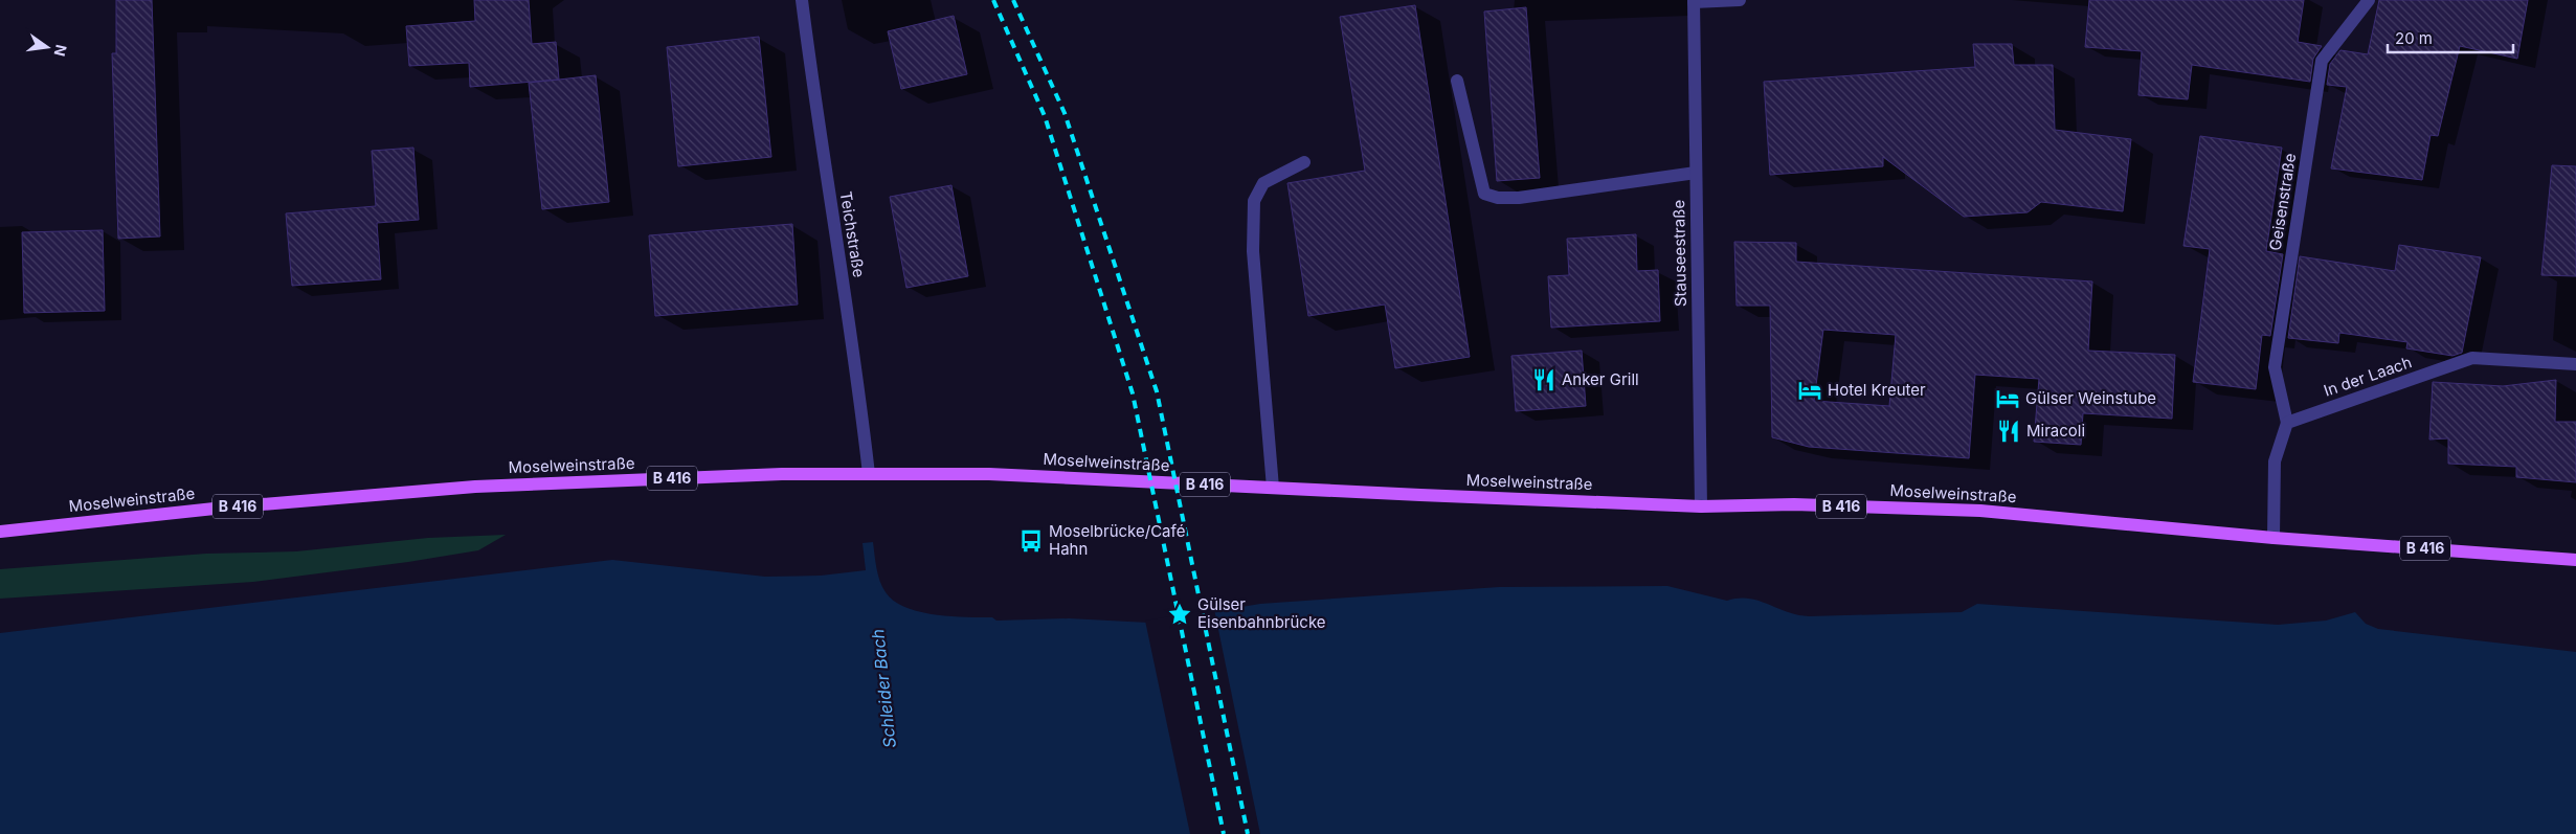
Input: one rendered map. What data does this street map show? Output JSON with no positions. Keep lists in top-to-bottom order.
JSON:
{
  "streets": {
    "main road": ["Moselweinstraße", "B 416"],
    "street": [
      "Geisenstraße",
      "Teichstraße",
      "Stauseestraße",
      "In der Laach"
    ]
  },
  "crossings": [
    ["Geisenstraße", "In der Laach"],
    ["Teichstraße", "Moselweinstraße"],
    ["Stauseestraße", "Moselweinstraße"],
    ["Moselweinstraße", "B 416"]
  ],
  "water": ["Schleider Bach"],
  "places": {
    "restaurant": ["Anker Grill", "Miracoli"],
    "hotel": ["Hotel Kreuter", "Gülser Weinstube"],
    "bus stop": ["Moselbrücke/Café Hahn"],
    "place": ["Gülser Eisenbahnbrücke"]
  },
  "scale_bar": "20 m",
  "north": "right"
}
